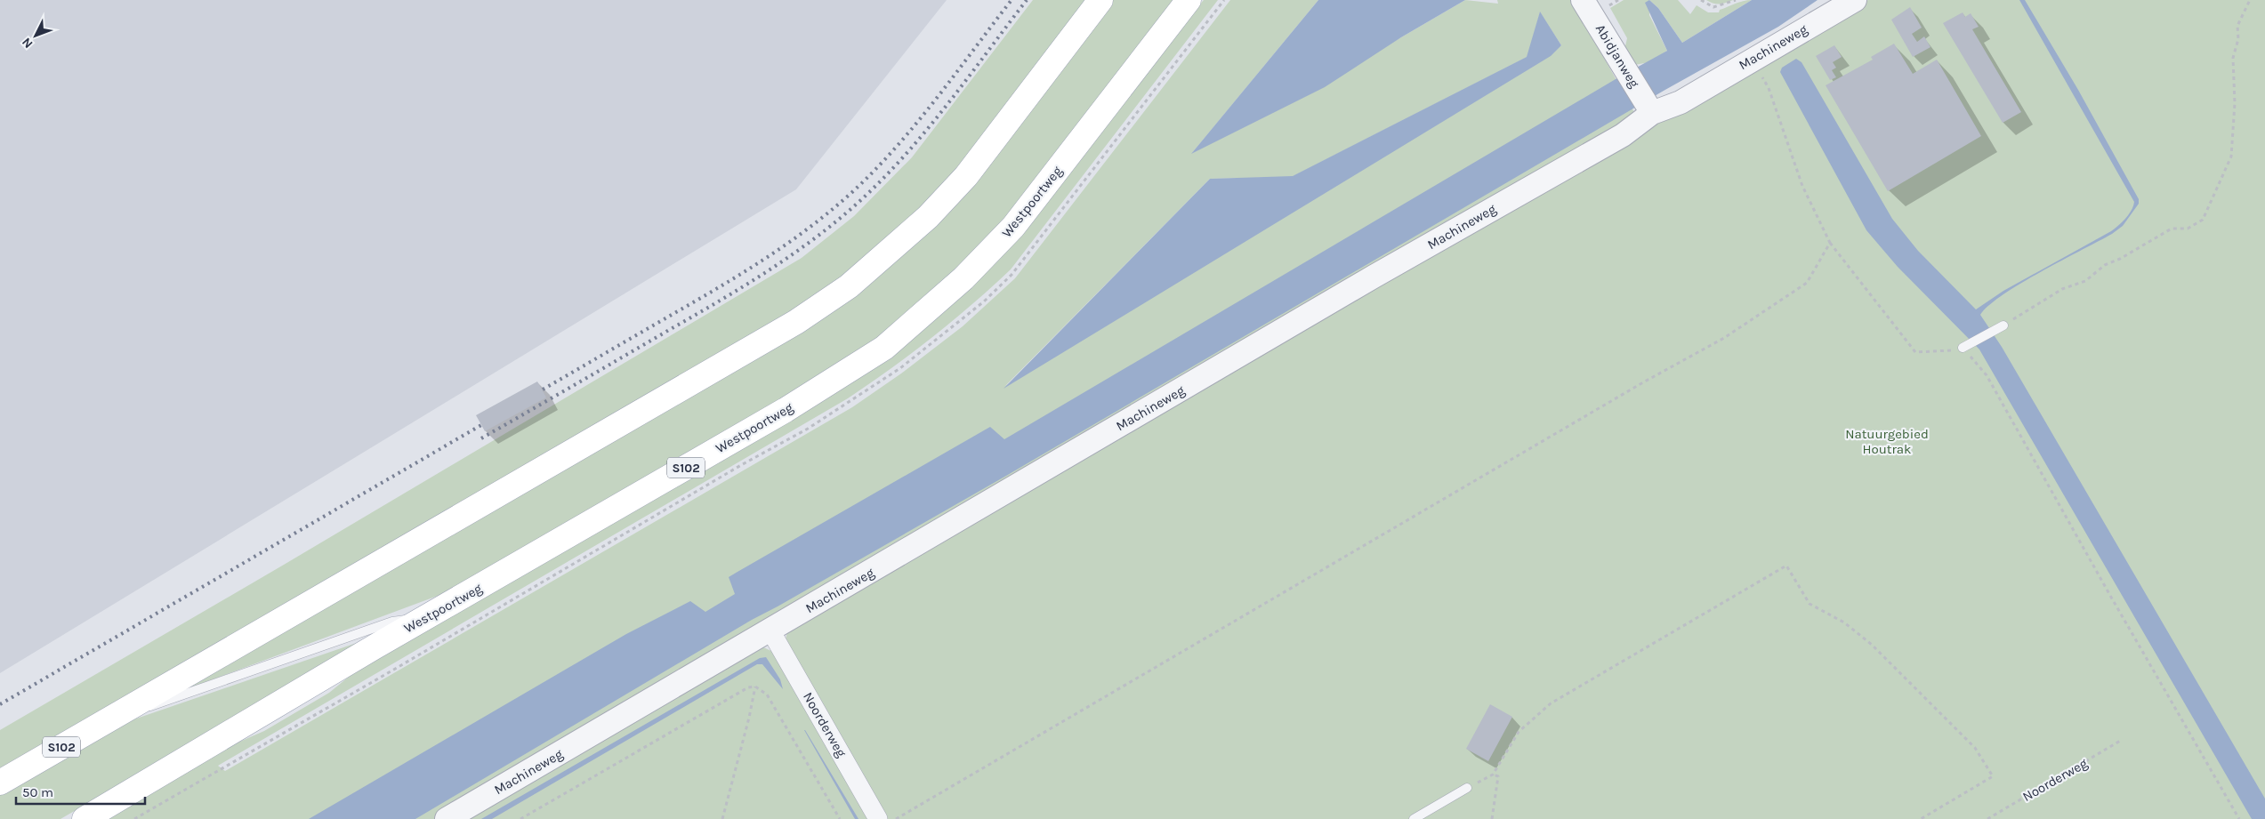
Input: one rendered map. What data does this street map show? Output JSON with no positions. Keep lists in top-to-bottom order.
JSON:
{
  "streets": {
    "main road": ["Westpoortweg", "S102"],
    "street": ["Machineweg", "Abidjanweg", "Noorderweg"]
  },
  "crossings": [
    ["Machineweg", "Abidjanweg"],
    ["Machineweg", "Noorderweg"]
  ],
  "parks": ["Natuurgebied Houtrak"],
  "scale_bar": "50 m",
  "north": "bottom left"
}
